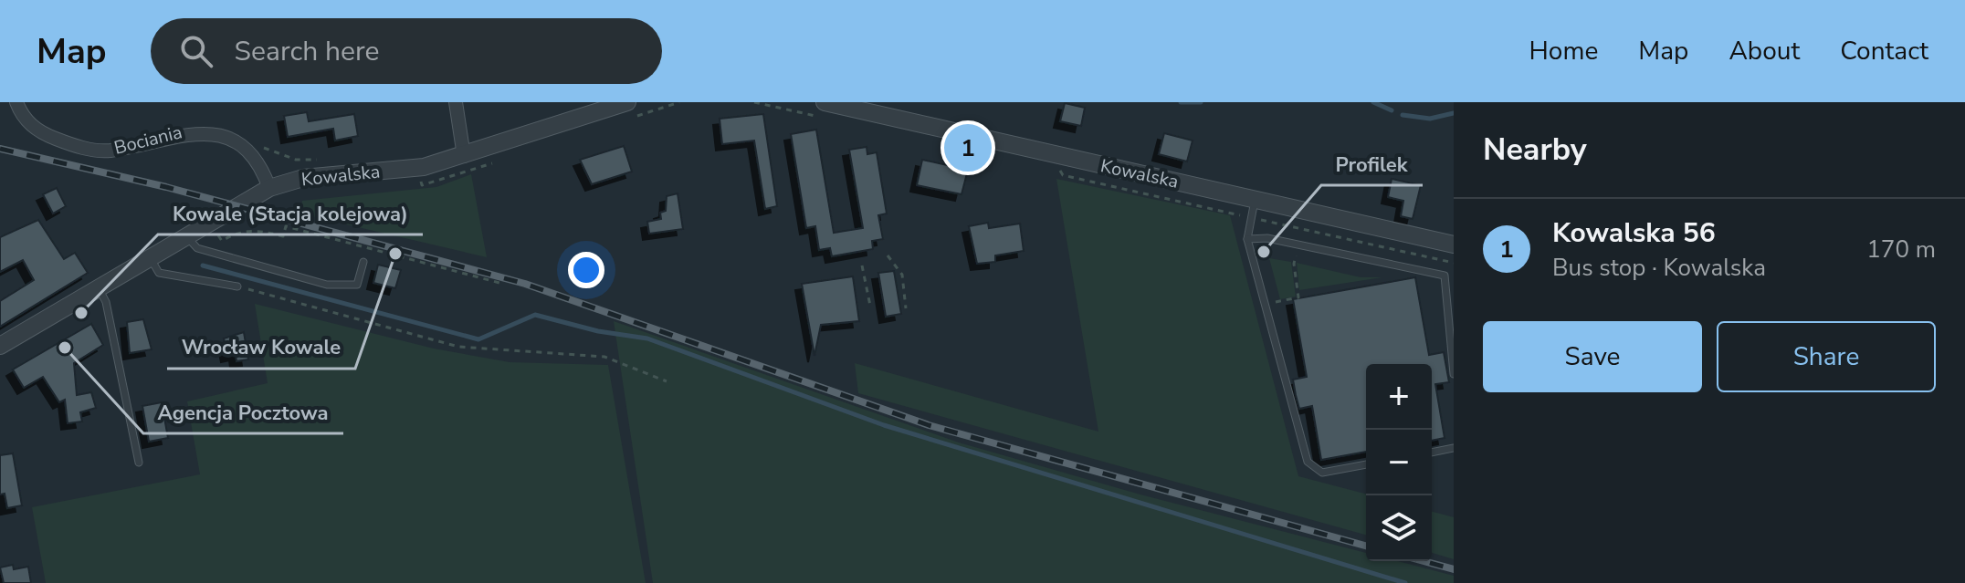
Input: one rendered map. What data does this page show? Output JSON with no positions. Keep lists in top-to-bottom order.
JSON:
{
  "streets": {
    "street": ["Bociania", "Kowalska"]
  },
  "crossings": [
    ["Bociania", "Kowalska"]
  ],
  "places": [
    "Profilek",
    "Wrocław Kowale",
    "Kowale (Stacja kolejowa)",
    "Agencja Pocztowa"
  ],
  "page": {
    "header": "Map",
    "search": "Search here",
    "nav": [
      "Home",
      "Map",
      "About",
      "Contact"
    ],
    "heading": "Nearby",
    "pins": "1",
    "list": [
      {
        "mark": "1",
        "name": "Kowalska 56",
        "note": "Bus stop · Kowalska",
        "value": "170 m"
      }
    ],
    "buttons": ["Save", "Share"],
    "map_buttons": ["+", "−"]
  }
}
